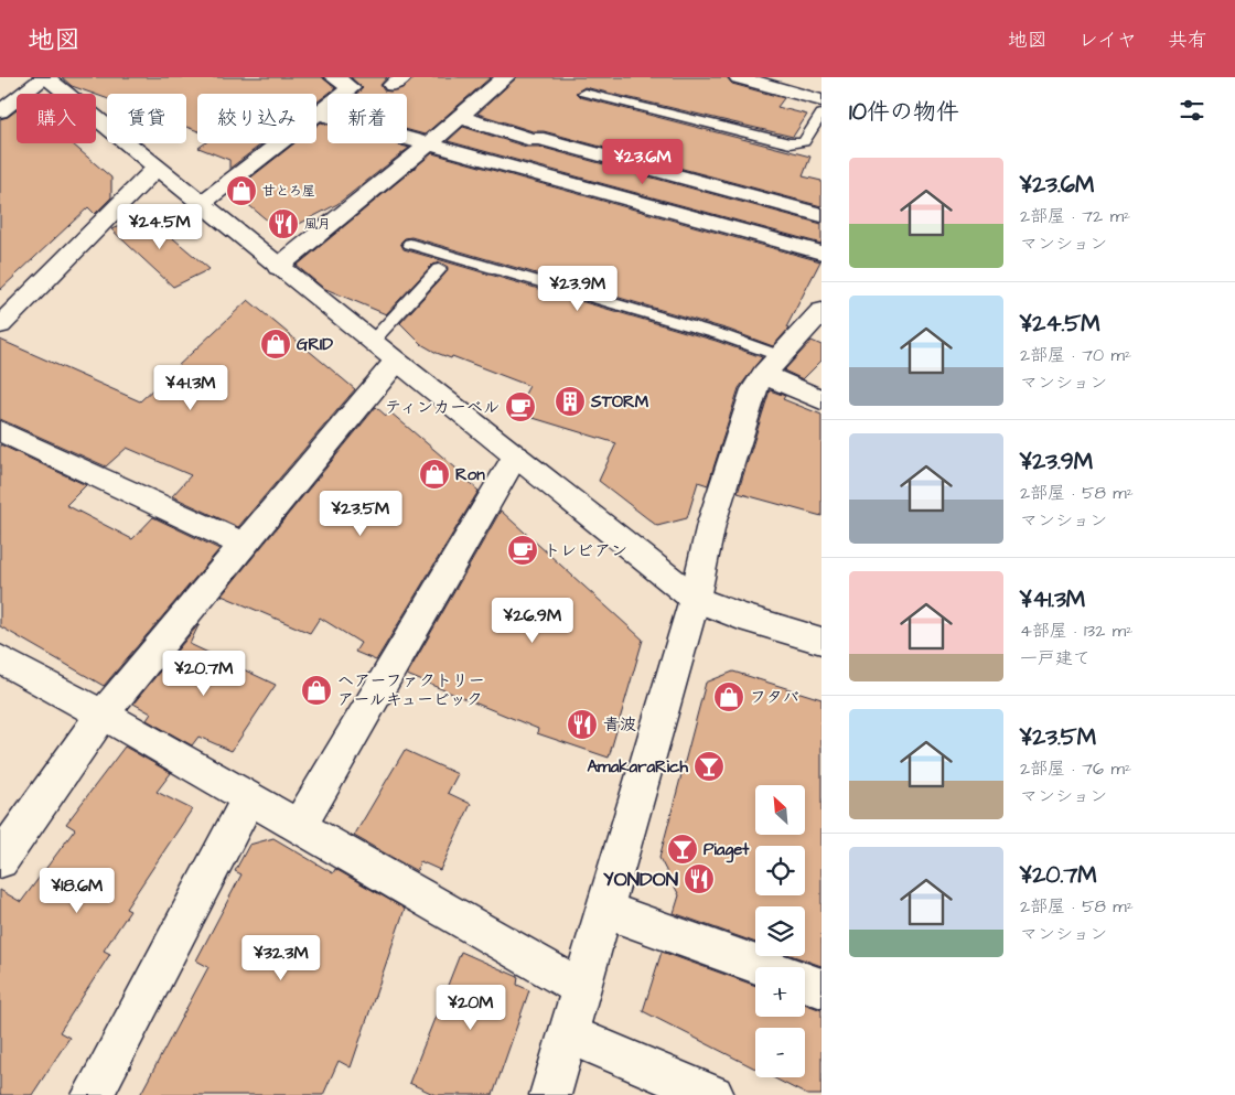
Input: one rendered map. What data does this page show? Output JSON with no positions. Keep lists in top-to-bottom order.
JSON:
{
  "places": {
    "shop": [
      "甘とろ屋",
      "GRID",
      "Ron",
      "ヘアーファクトリー アールキュービック",
      "フタバ"
    ],
    "restaurant": ["風月", "青波", "YONDON"],
    "building": ["STORM"],
    "cafe": ["ティンカーベル", "トレビアン"],
    "bar": ["AmakaraRich", "Piaget"]
  },
  "north": "top left",
  "page": {
    "header": "地図",
    "nav": ["地図", "レイヤ", "共有"],
    "heading": "10件の物件",
    "chip": [
      "購入",
      "賃貸",
      "絞り込み",
      "新着"
    ],
    "price": [
      "¥23.6M",
      "¥24.5M",
      "¥23.9M",
      "¥41.3M",
      "¥23.5M",
      "¥26.9M",
      "¥20.7M",
      "¥18.6M",
      "¥32.3M",
      "¥20M"
    ],
    "list": [
      {
        "name": "¥23.6M",
        "note": "2部屋 · 72 m² · マンション"
      },
      {
        "name": "¥24.5M",
        "note": "2部屋 · 70 m² · マンション"
      },
      {
        "name": "¥23.9M",
        "note": "2部屋 · 58 m² · マンション"
      },
      {
        "name": "¥41.3M",
        "note": "4部屋 · 132 m² · 一戸建て"
      },
      {
        "name": "¥23.5M",
        "note": "2部屋 · 76 m² · マンション"
      },
      {
        "name": "¥20.7M",
        "note": "2部屋 · 58 m² · マンション"
      }
    ],
    "map_buttons": ["+", "−"]
  }
}
